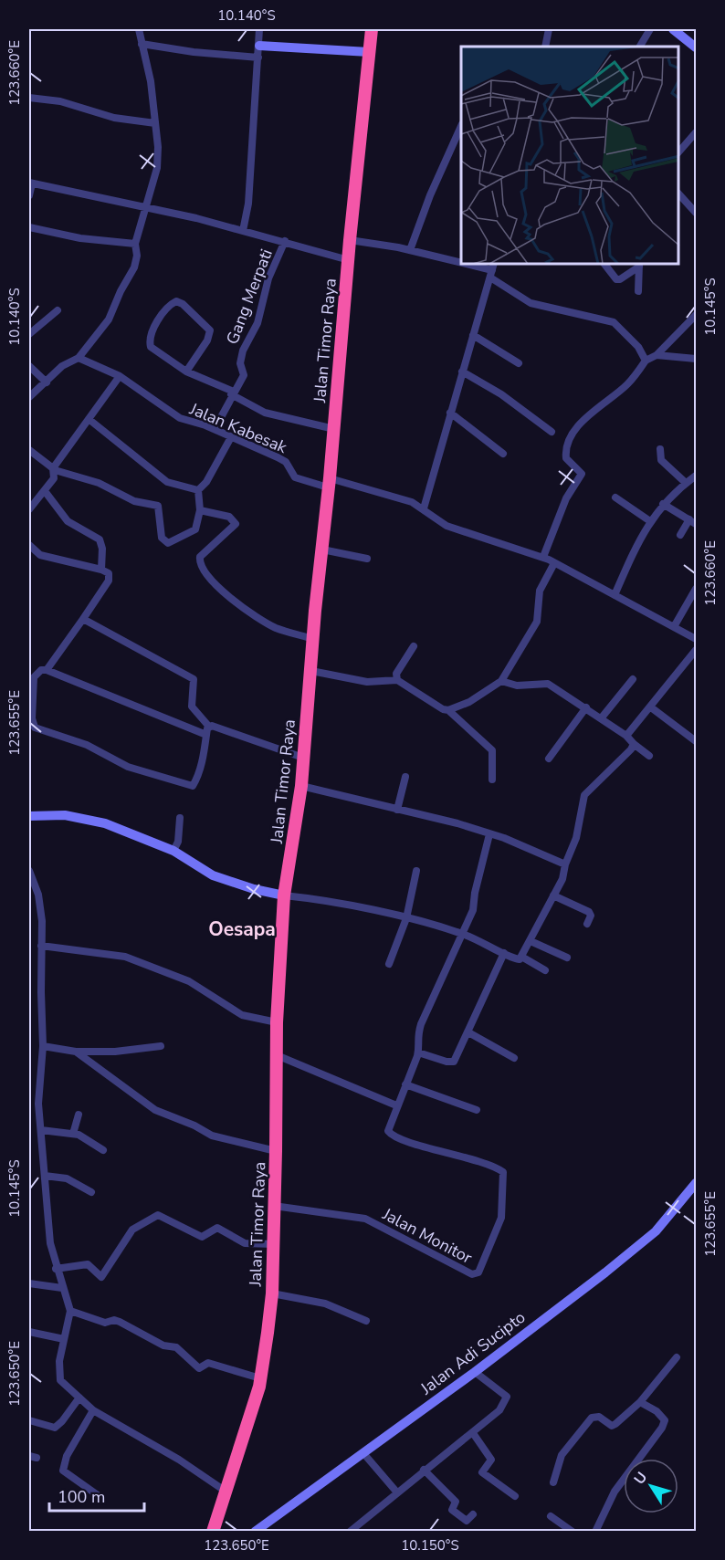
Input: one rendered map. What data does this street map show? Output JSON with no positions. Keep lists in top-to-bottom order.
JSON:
{
  "streets": {
    "highway": ["Jalan Timor Raya"],
    "main road": ["Jalan Adi Sucipto"],
    "street": ["Gang Merpati", "Jalan Kabesak", "Jalan Monitor"]
  },
  "crossings": [
    ["Gang Merpati", "Jalan Kabesak"],
    ["Jalan Timor Raya", "Jalan Kabesak"],
    ["Jalan Timor Raya", "Jalan Monitor"]
  ],
  "districts": ["Oesapa"],
  "scale_bar": "100 m",
  "north": "top left",
  "coordinates": [
    "10.140°S",
    "123.660°E",
    "10.145°S",
    "123.655°E",
    "123.650°E",
    "10.150°S"
  ]
}
